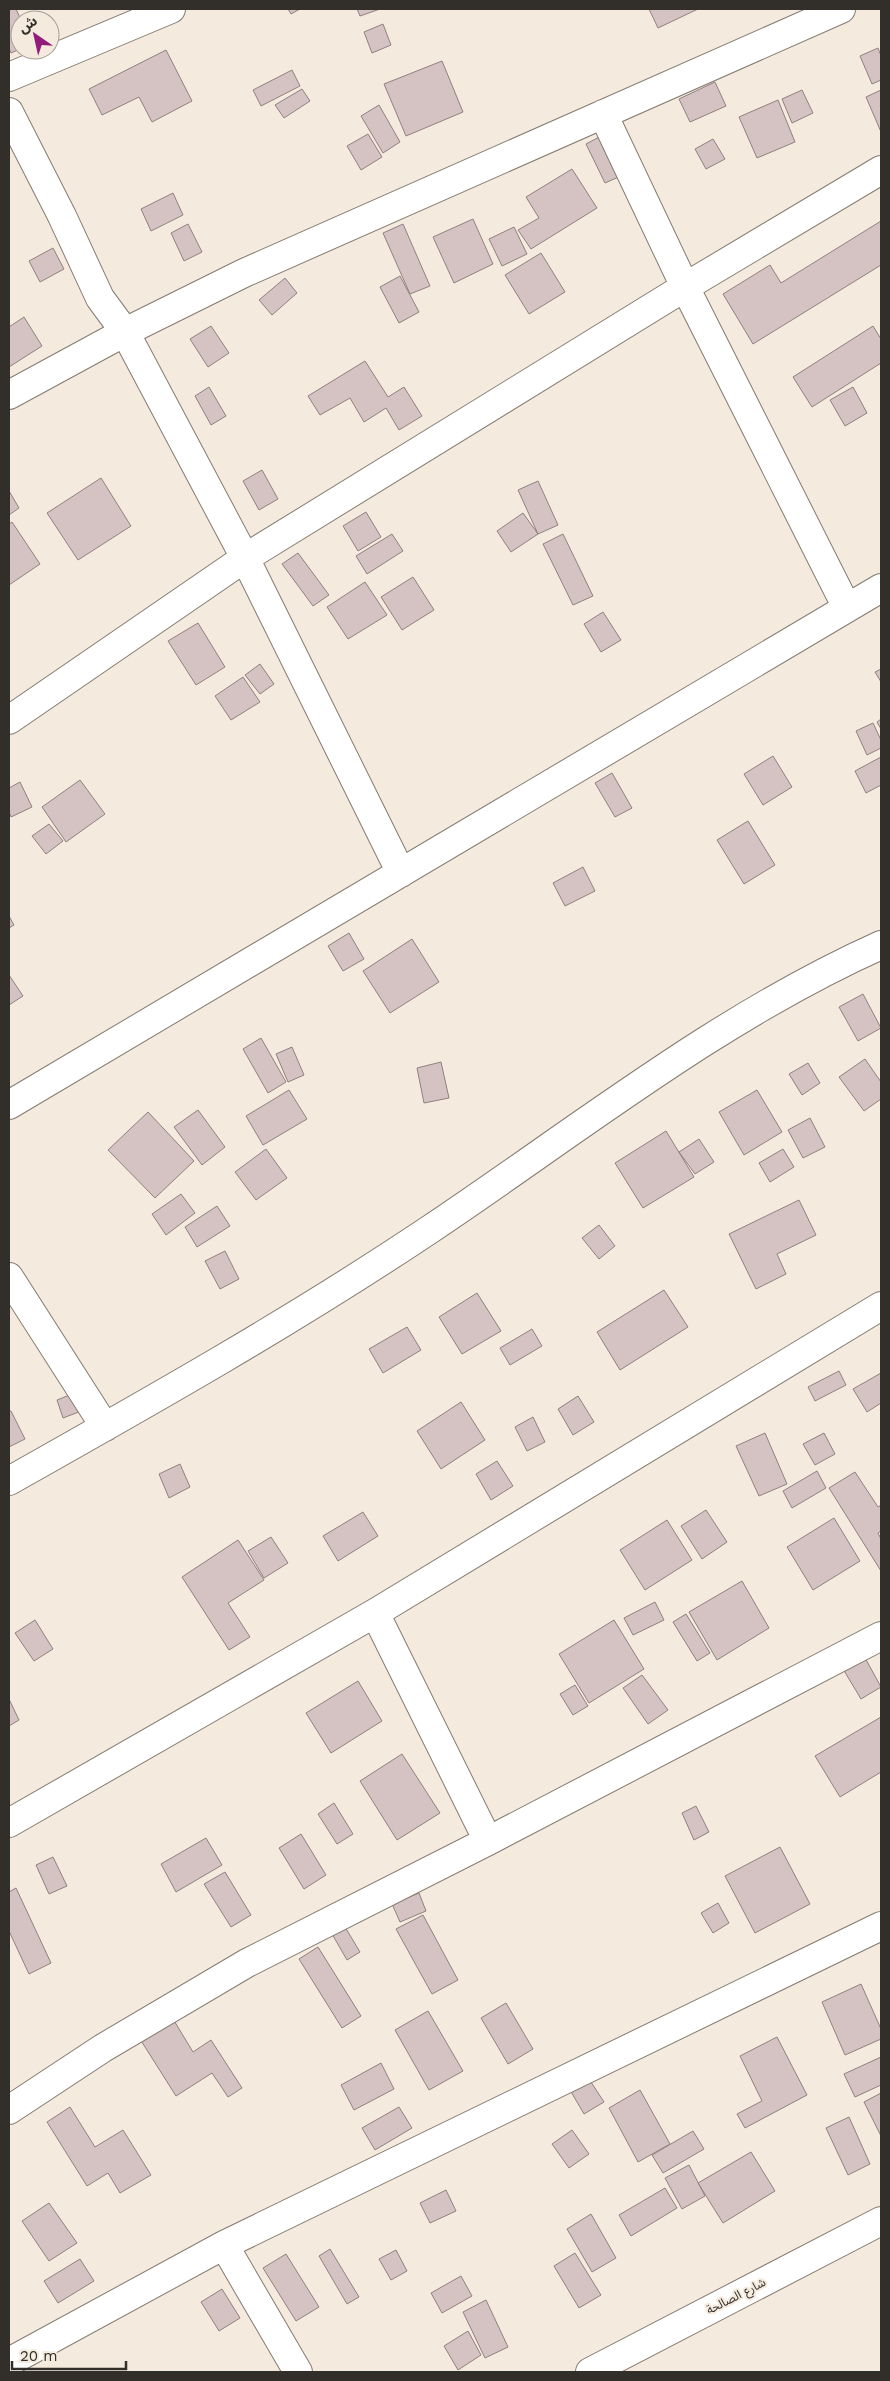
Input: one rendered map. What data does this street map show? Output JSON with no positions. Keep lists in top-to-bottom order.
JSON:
{
  "streets": {
    "street": ["شارع الصالحة"]
  },
  "scale_bar": "20 m",
  "north": "top left"
}
